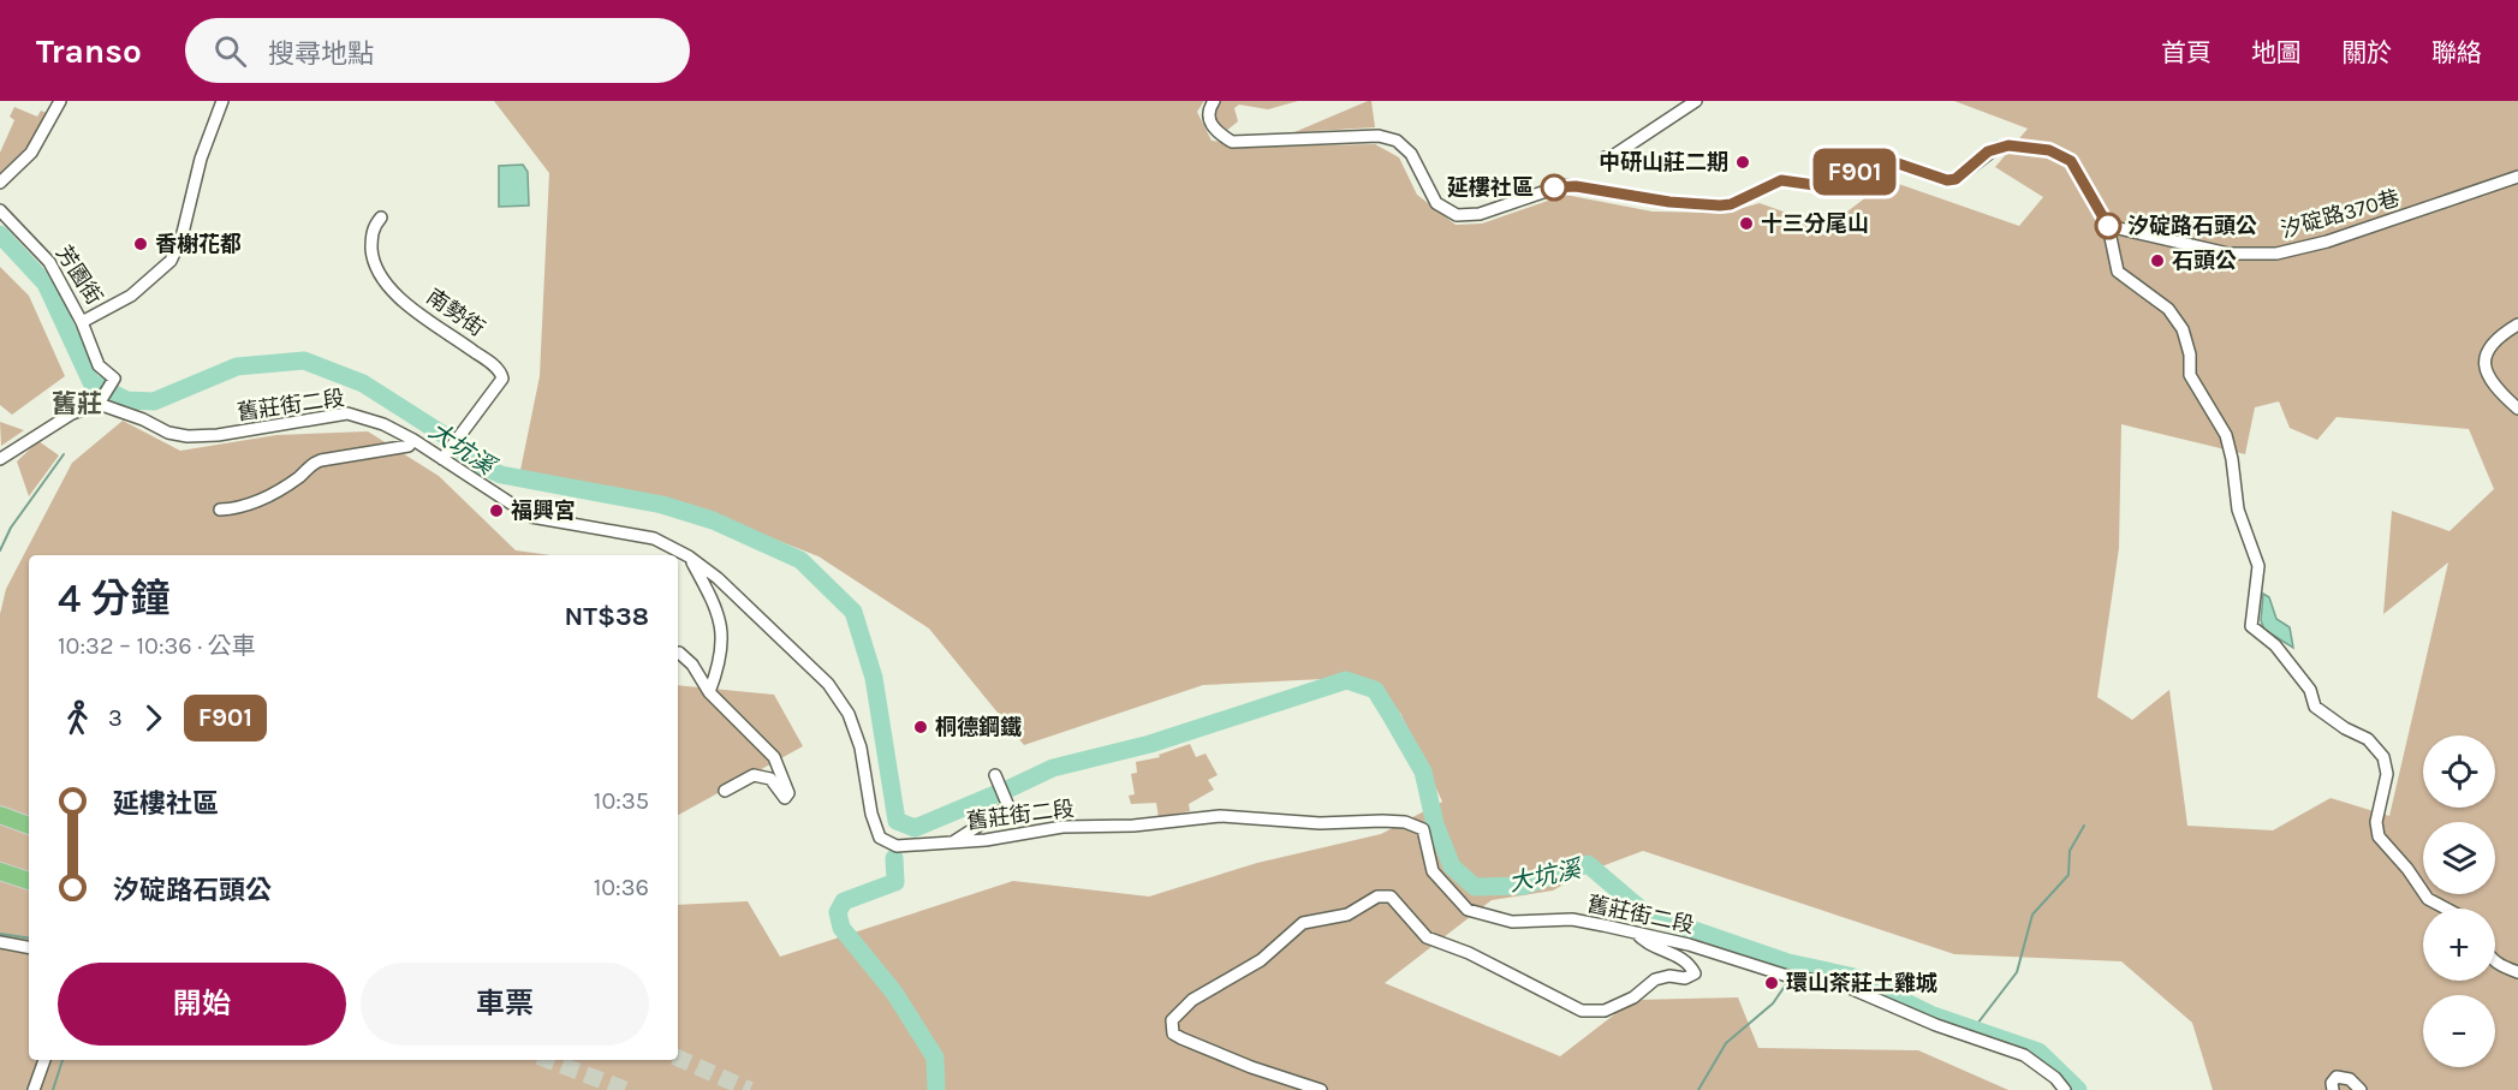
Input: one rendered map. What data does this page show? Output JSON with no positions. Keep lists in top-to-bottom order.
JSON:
{
  "streets": {
    "street": [
      "汐碇路370巷",
      "芳園街",
      "南勢街",
      "舊莊街二段"
    ]
  },
  "crossings": [
    ["南勢街", "舊莊街二段"]
  ],
  "districts": ["舊莊"],
  "water": ["大坑溪"],
  "places": [
    "中研山莊二期",
    "延樓社區",
    "十三分尾山",
    "汐碇路石頭公",
    "香榭花都",
    "石頭公",
    "福興宮",
    "桐德鋼鐵",
    "環山茶莊土雞城"
  ],
  "lines": ["bus line F901"],
  "page": {
    "header": "Transo",
    "search": "搜尋地點",
    "nav": [
      "首頁",
      "地圖",
      "關於",
      "聯絡"
    ],
    "on_map": "F901",
    "heading": ["4 分鐘", "10:32 – 10:36 · 公車", "NT$38"],
    "legs": ["3", "F901"],
    "map_buttons": ["+", "−"],
    "list": [
      {
        "name": "延樓社區",
        "value": "10:35"
      },
      {
        "name": "汐碇路石頭公",
        "value": "10:36"
      }
    ],
    "buttons": ["開始", "車票"]
  }
}
